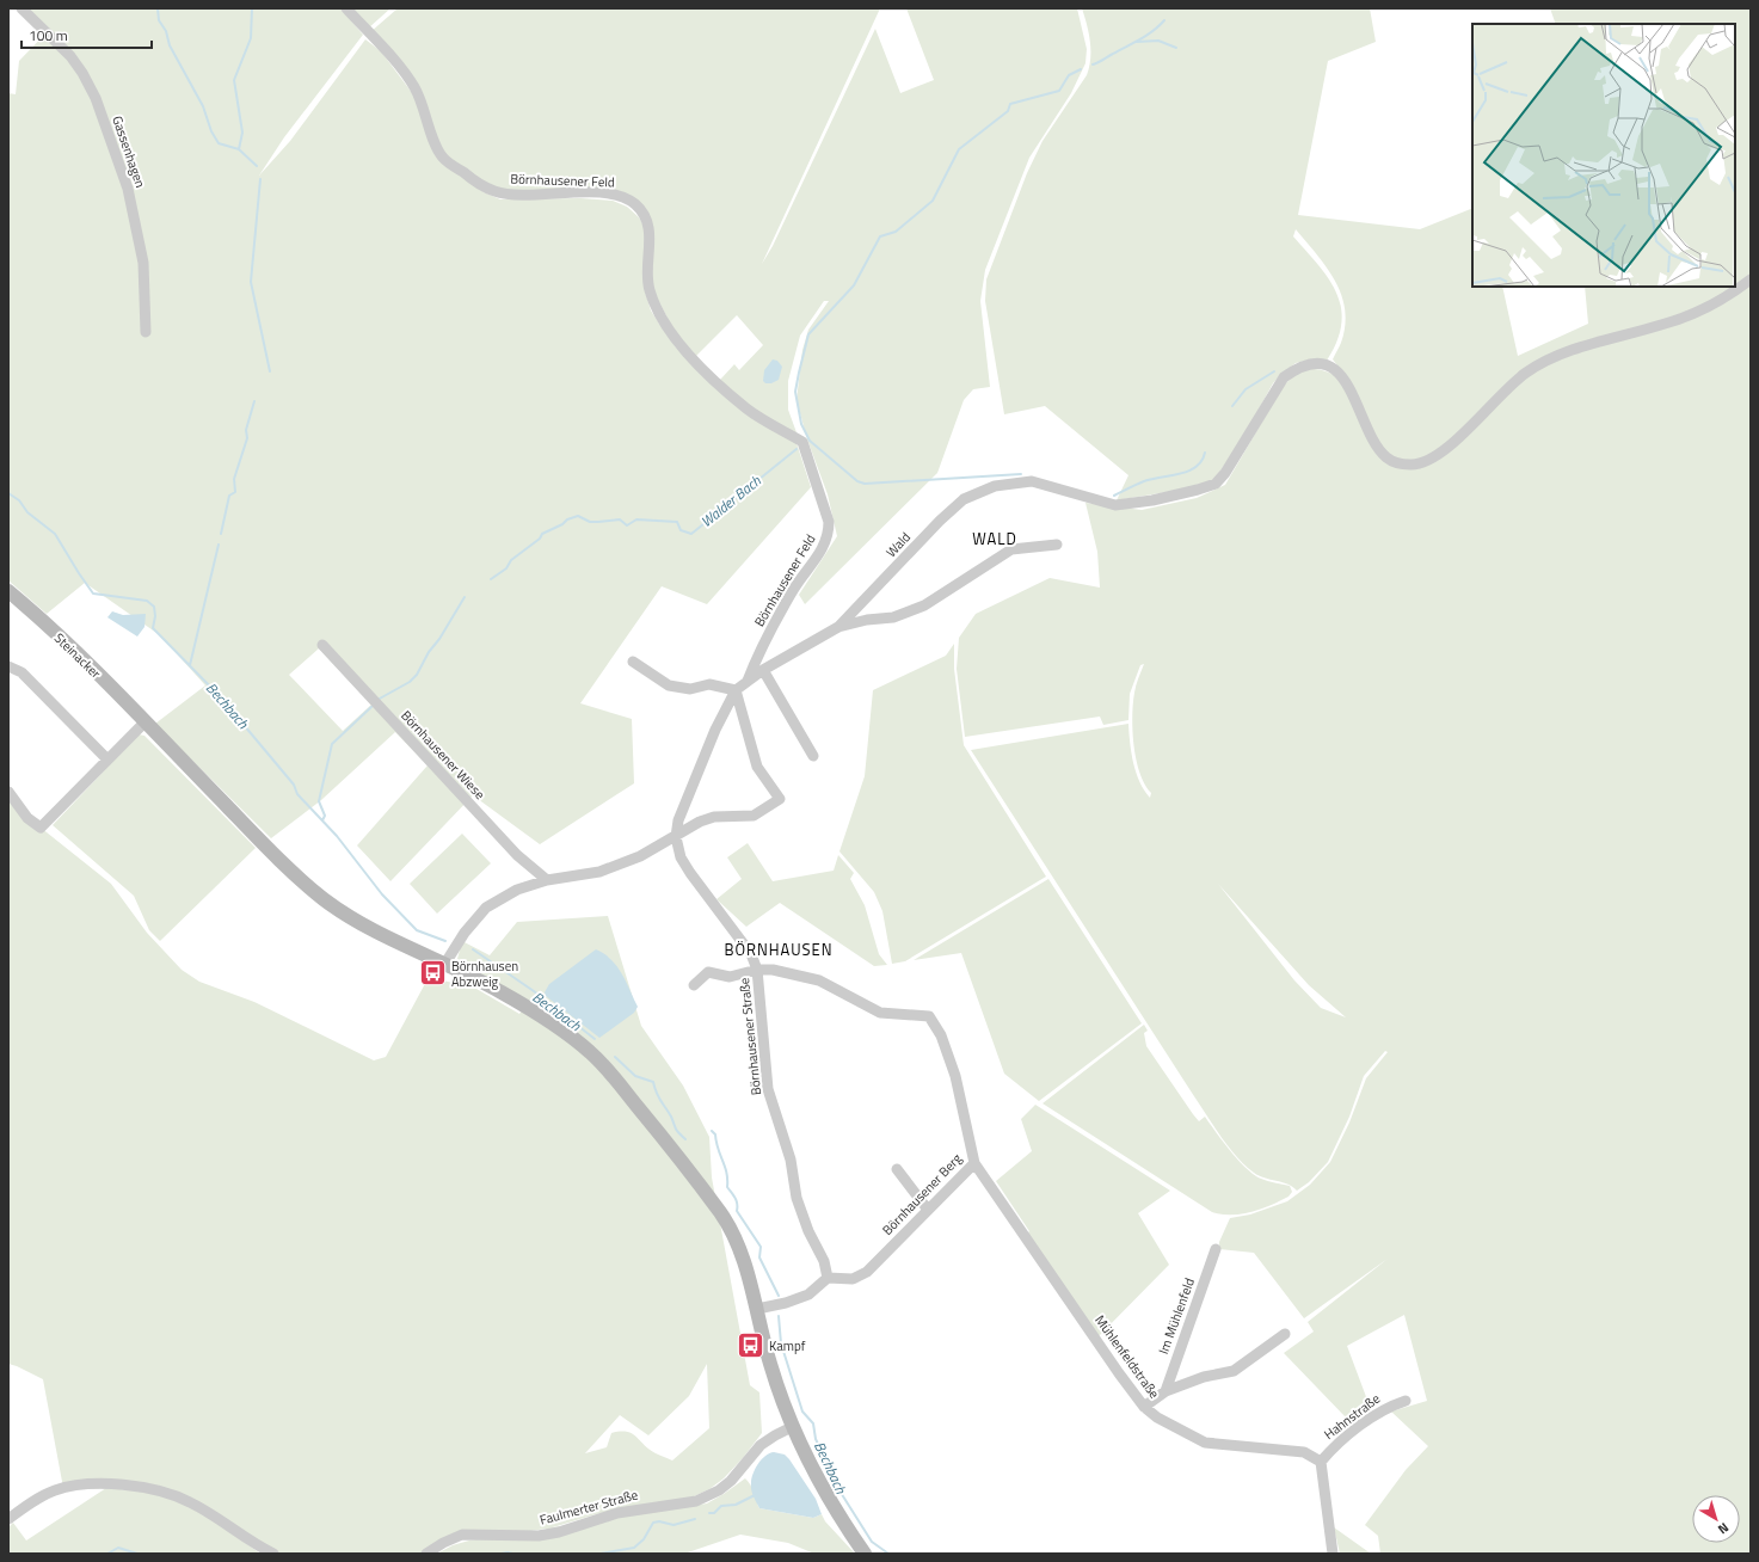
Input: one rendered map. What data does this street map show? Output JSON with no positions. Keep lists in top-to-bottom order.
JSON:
{
  "streets": {
    "main road": ["Steinacker"],
    "street": [
      "Gassenhagen",
      "Börnhausener Feld",
      "Wald",
      "Börnhausener Wiese",
      "Börnhausener Straße",
      "Börnhausener Berg",
      "Im Mühlenfeld",
      "Mühlenfeldstraße",
      "Hahnstraße",
      "Faulmerter Straße"
    ]
  },
  "crossings": [
    ["Börnhausener Feld", "Börnhausener Straße"],
    ["Wald", "Börnhausener Straße"],
    ["Steinacker", "Faulmerter Straße"],
    ["Börnhausener Straße", "Börnhausener Berg"],
    ["Börnhausener Berg", "Mühlenfeldstraße"],
    ["Mühlenfeldstraße", "Hahnstraße"]
  ],
  "districts": ["WALD", "BÖRNHAUSEN"],
  "water": ["Walder Bach", "Bechbach"],
  "places": {
    "bus stop": ["Börnhausen Abzweig", "Kampf"]
  },
  "scale_bar": "100 m",
  "north": "bottom right"
}
